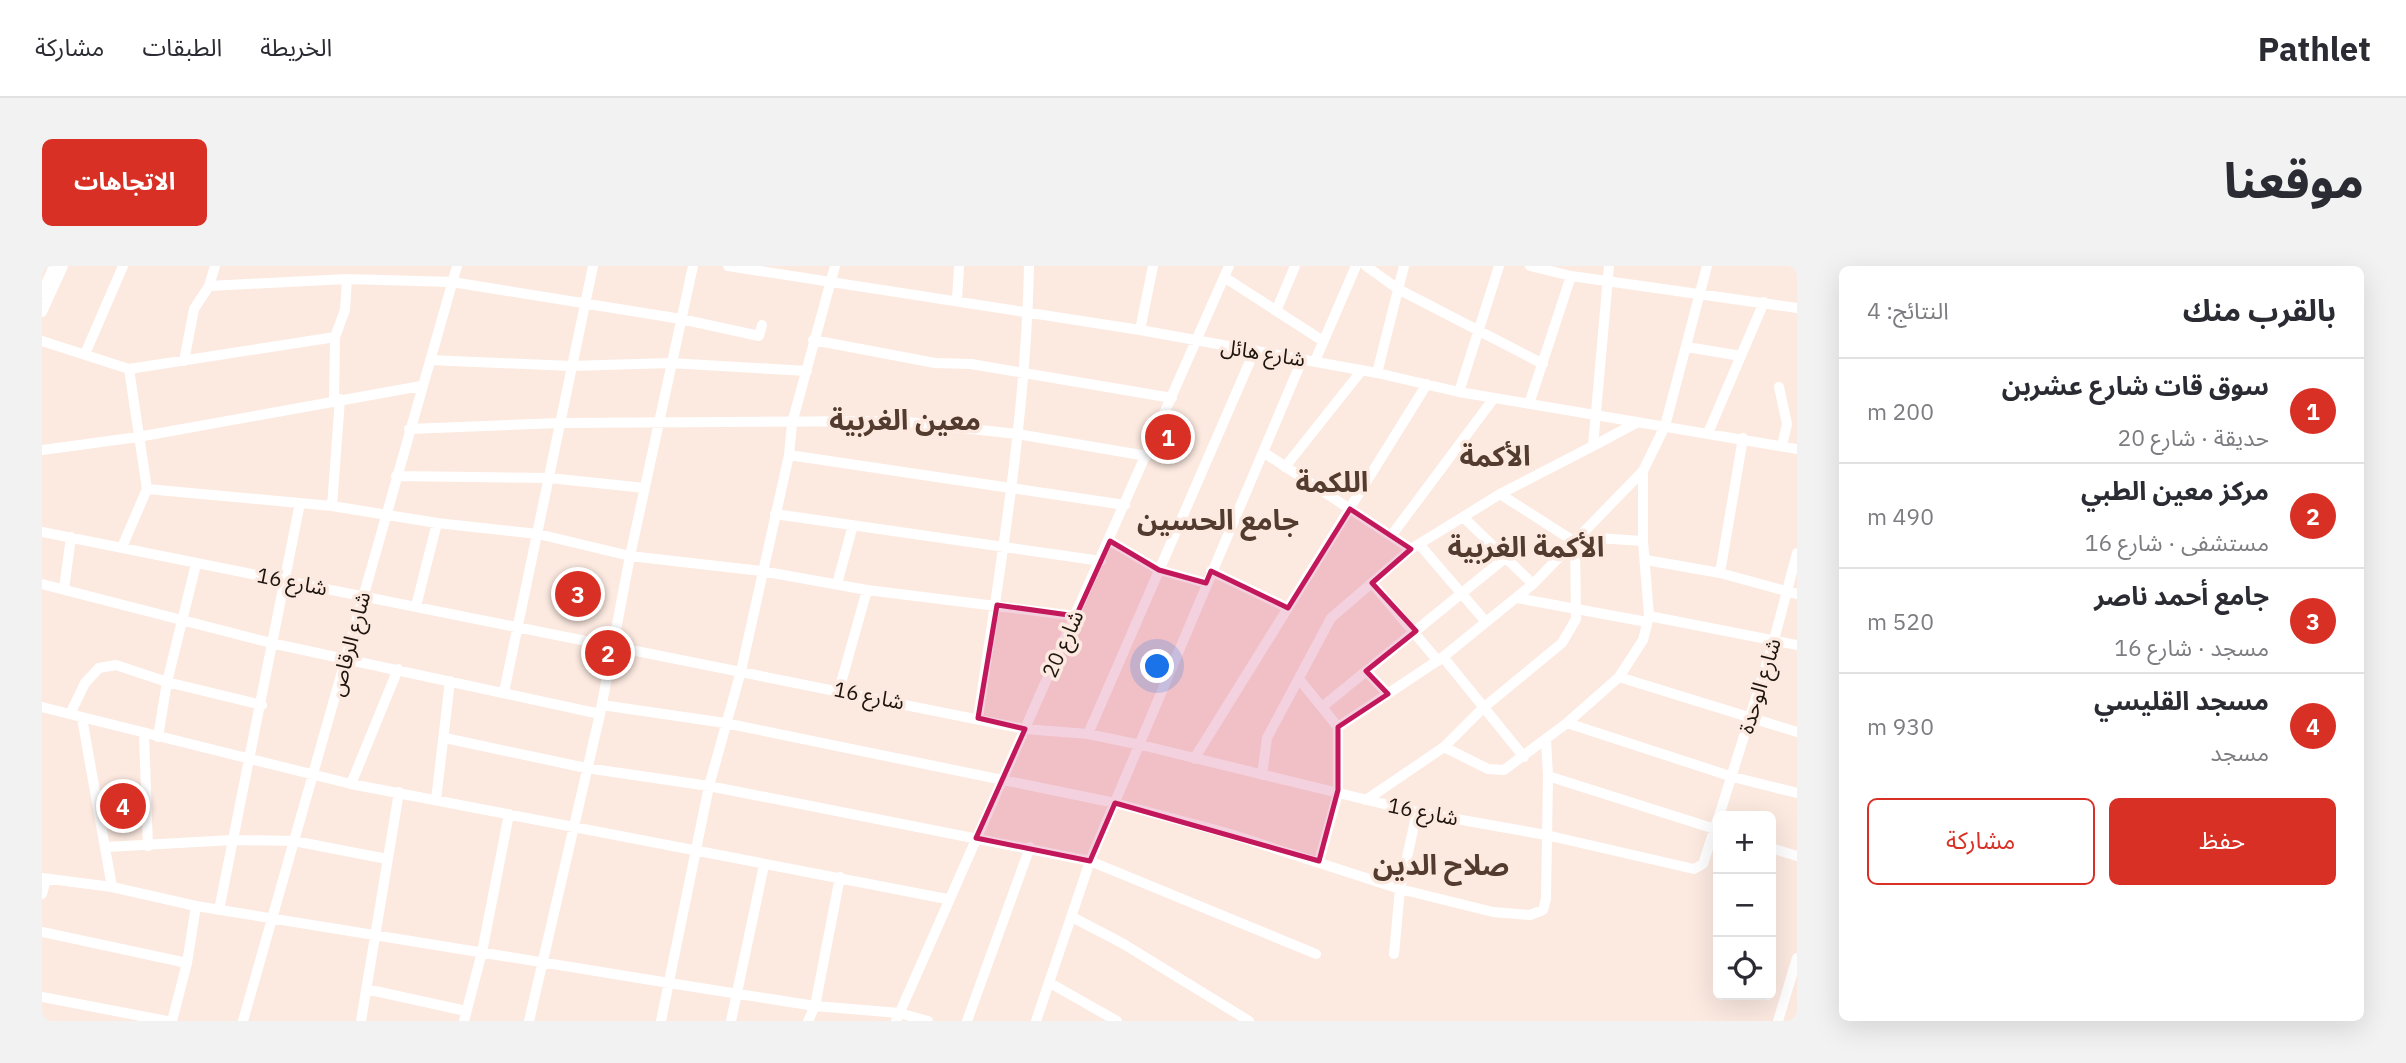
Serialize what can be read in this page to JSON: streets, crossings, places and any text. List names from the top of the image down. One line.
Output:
{"streets":{"street":["شارع هائل","شارع 16","شارع الرقاص","شارع 20","شارع الوحدة"]},"crossings":[["شارع هائل","شارع 20"],["شارع 16","شارع الرقاص"],["شارع 16","شارع 20"],["شارع 16","شارع الوحدة"]],"districts":["معين الغربية","الأكمة","اللكمة","جامع الحسين","الأكمة الغربية","صلاح الدين"],"page":{"header":"Pathlet","nav":["الخريطة","الطبقات","مشاركة"],"title":"موقعنا","buttons":["الاتجاهات",["حفظ","مشاركة"]],"heading":["بالقرب منك","النتائج: 4"],"list":[{"mark":"1","name":"سوق قات شارع عشربن","note":"حديقة · شارع 20","value":"200 m"},{"mark":"2","name":"مركز معين الطبي","note":"مستشفى · شارع 16","value":"490 m"},{"mark":"3","name":"جامع أحمد ناصر","note":"مسجد · شارع 16","value":"520 m"},{"mark":"4","name":"مسجد القليسي","note":"مسجد","value":"930 m"}],"pins":["1","3","2","4"],"map_buttons":["+","−"]}}
